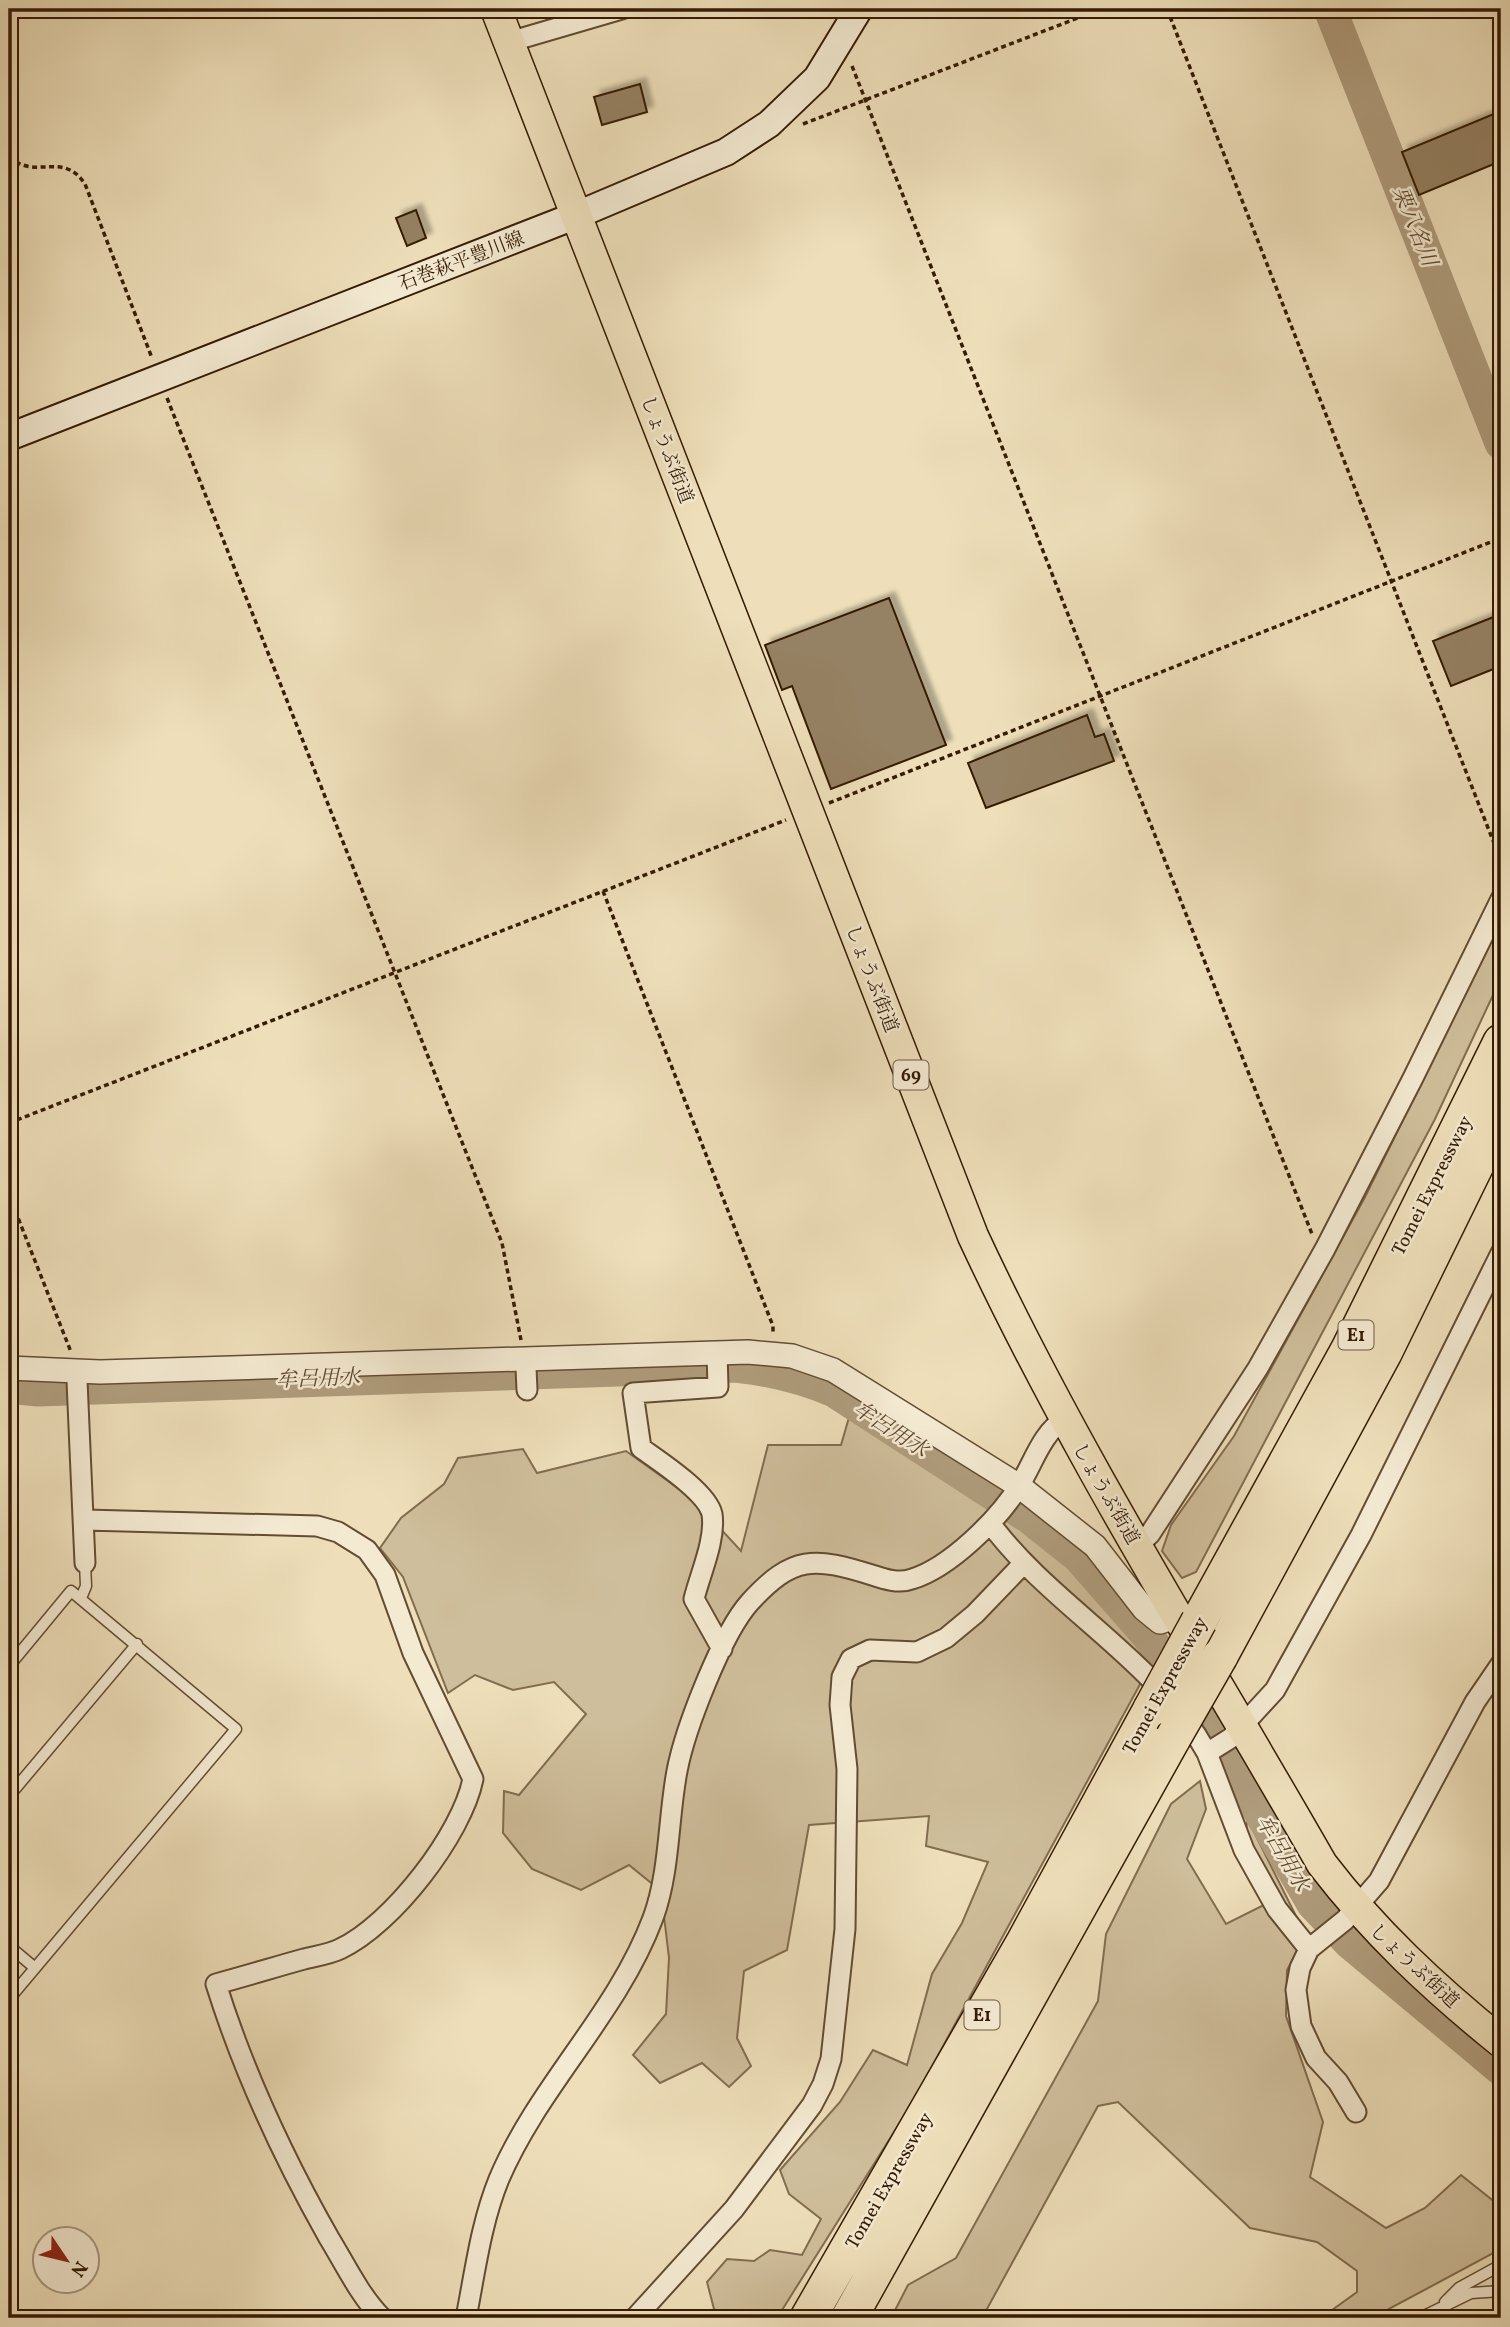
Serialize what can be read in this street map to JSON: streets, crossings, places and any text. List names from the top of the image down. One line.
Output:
{"streets":{"highway":["Tomei Expressway","E1"],"main road":["石巻萩平豊川線","しょうぶ街道","69"]},"crossings":[["石巻萩平豊川線","しょうぶ街道"],["しょうぶ街道","Tomei Expressway"]],"water":["栗八名川","牟呂用水"],"north":"bottom right"}
